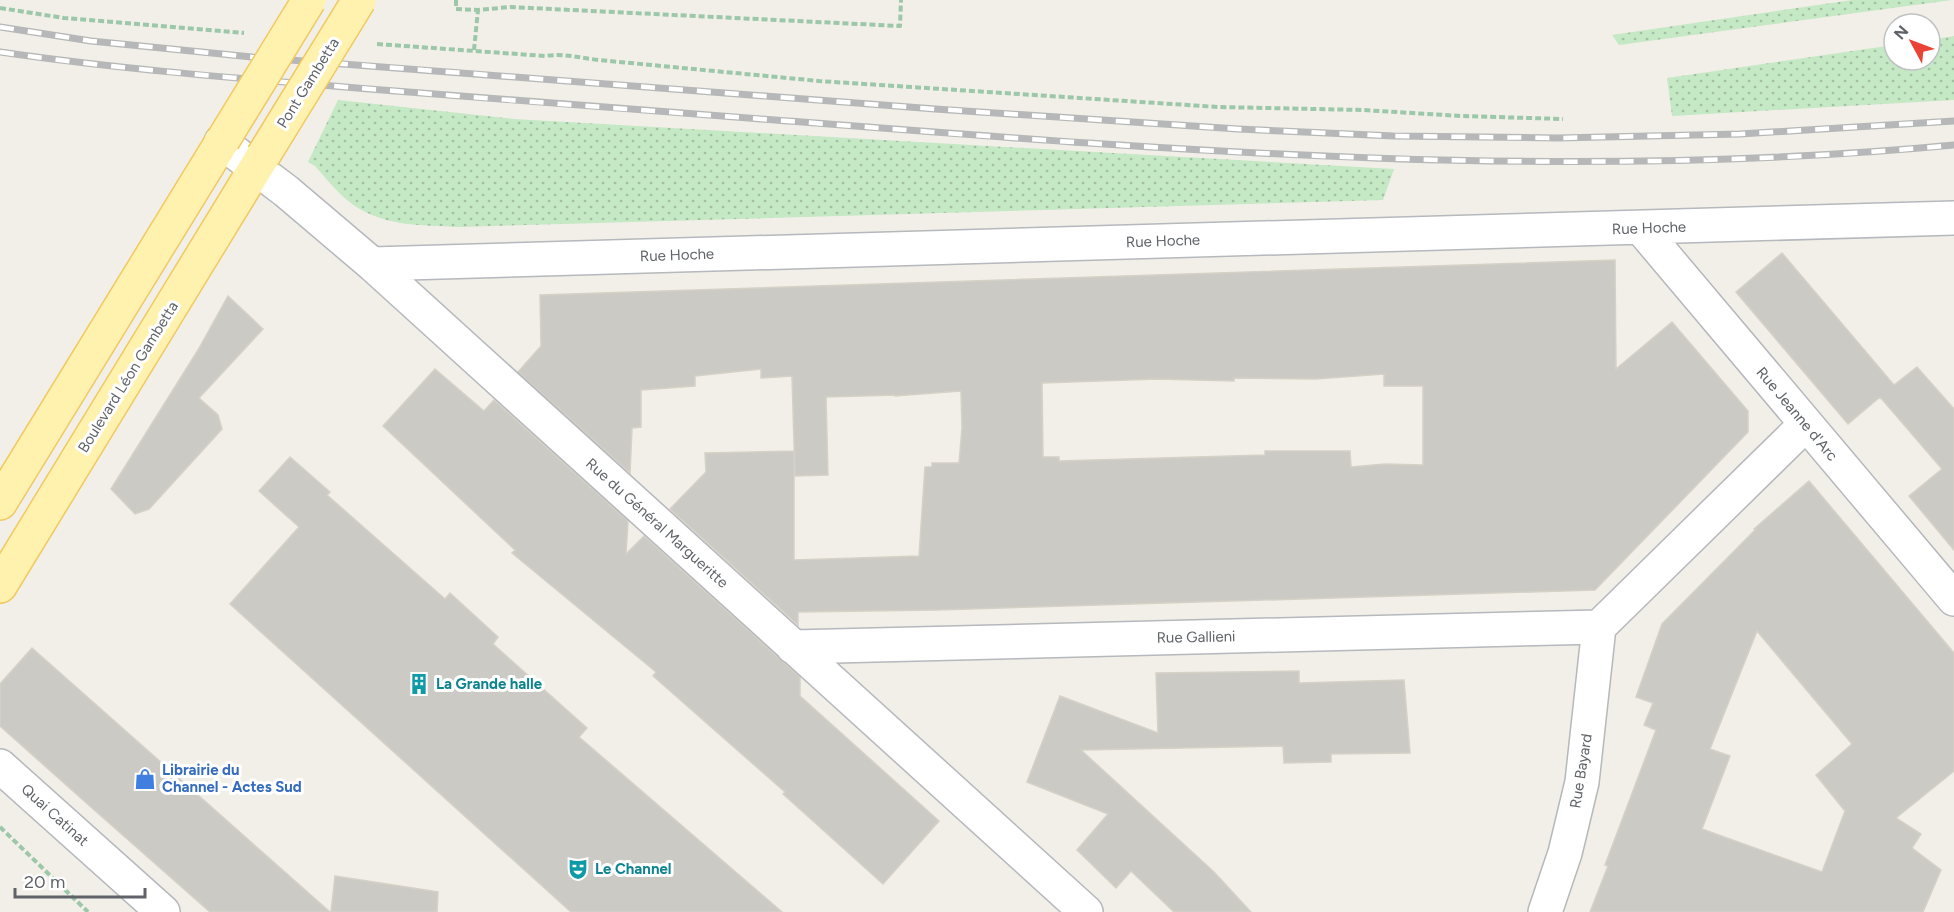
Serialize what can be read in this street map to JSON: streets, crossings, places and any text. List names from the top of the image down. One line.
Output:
{"streets":{"main road":["Pont Gambetta","Boulevard Léon Gambetta"],"street":["Rue Hoche","Rue Jeanne d'Arc","Rue du Général Margueritte","Rue Gallieni","Rue Bayard","Quai Catinat"]},"crossings":[["Pont Gambetta","Boulevard Léon Gambetta"],["Pont Gambetta","Rue du Général Margueritte"],["Rue Hoche","Rue Jeanne d'Arc"],["Rue Hoche","Rue du Général Margueritte"],["Boulevard Léon Gambetta","Rue du Général Margueritte"],["Rue du Général Margueritte","Rue Gallieni"],["Rue Gallieni","Rue Bayard"]],"places":{"building":["La Grande halle"],"shop":["Librairie du Channel - Actes Sud"],"theatre":["Le Channel"]},"scale_bar":"20 m","north":"top left"}
